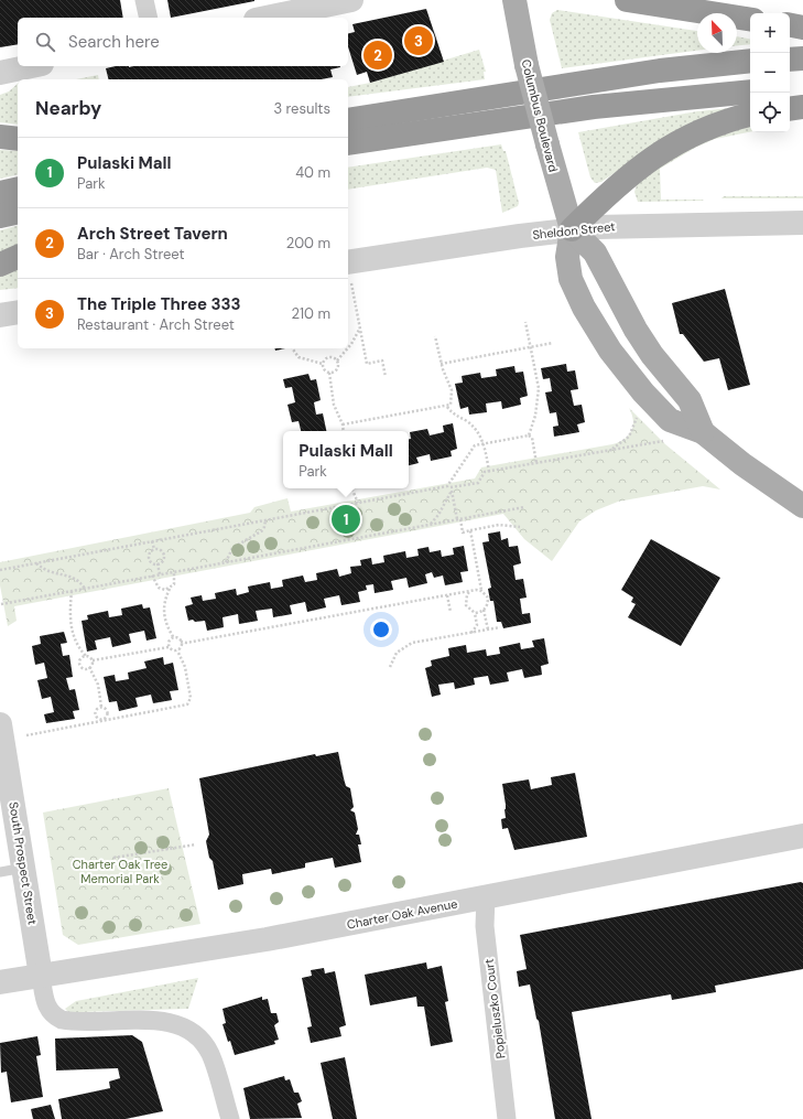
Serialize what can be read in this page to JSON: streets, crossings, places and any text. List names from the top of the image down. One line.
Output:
{"streets":{"main road":["Columbus Boulevard"],"street":["Sheldon Street","South Prospect Street","Charter Oak Avenue","Popieluszko Court"]},"crossings":[["Columbus Boulevard","Sheldon Street"],["South Prospect Street","Charter Oak Avenue"],["Charter Oak Avenue","Popieluszko Court"]],"parks":["Charter Oak Tree Memorial Park"],"north":"top left","page":{"map_buttons":["+","−"],"search":"Search here","pins":["3","2","1"],"heading":["Nearby","3 results"],"list":[{"mark":"1","name":"Pulaski Mall","note":"Park","value":"40 m"},{"mark":"2","name":"Arch Street Tavern","note":"Bar · Arch Street","value":"200 m"},{"mark":"3","name":"The Triple Three 333","note":"Restaurant · Arch Street","value":"210 m"}],"popup":["Pulaski Mall","Park"]}}
